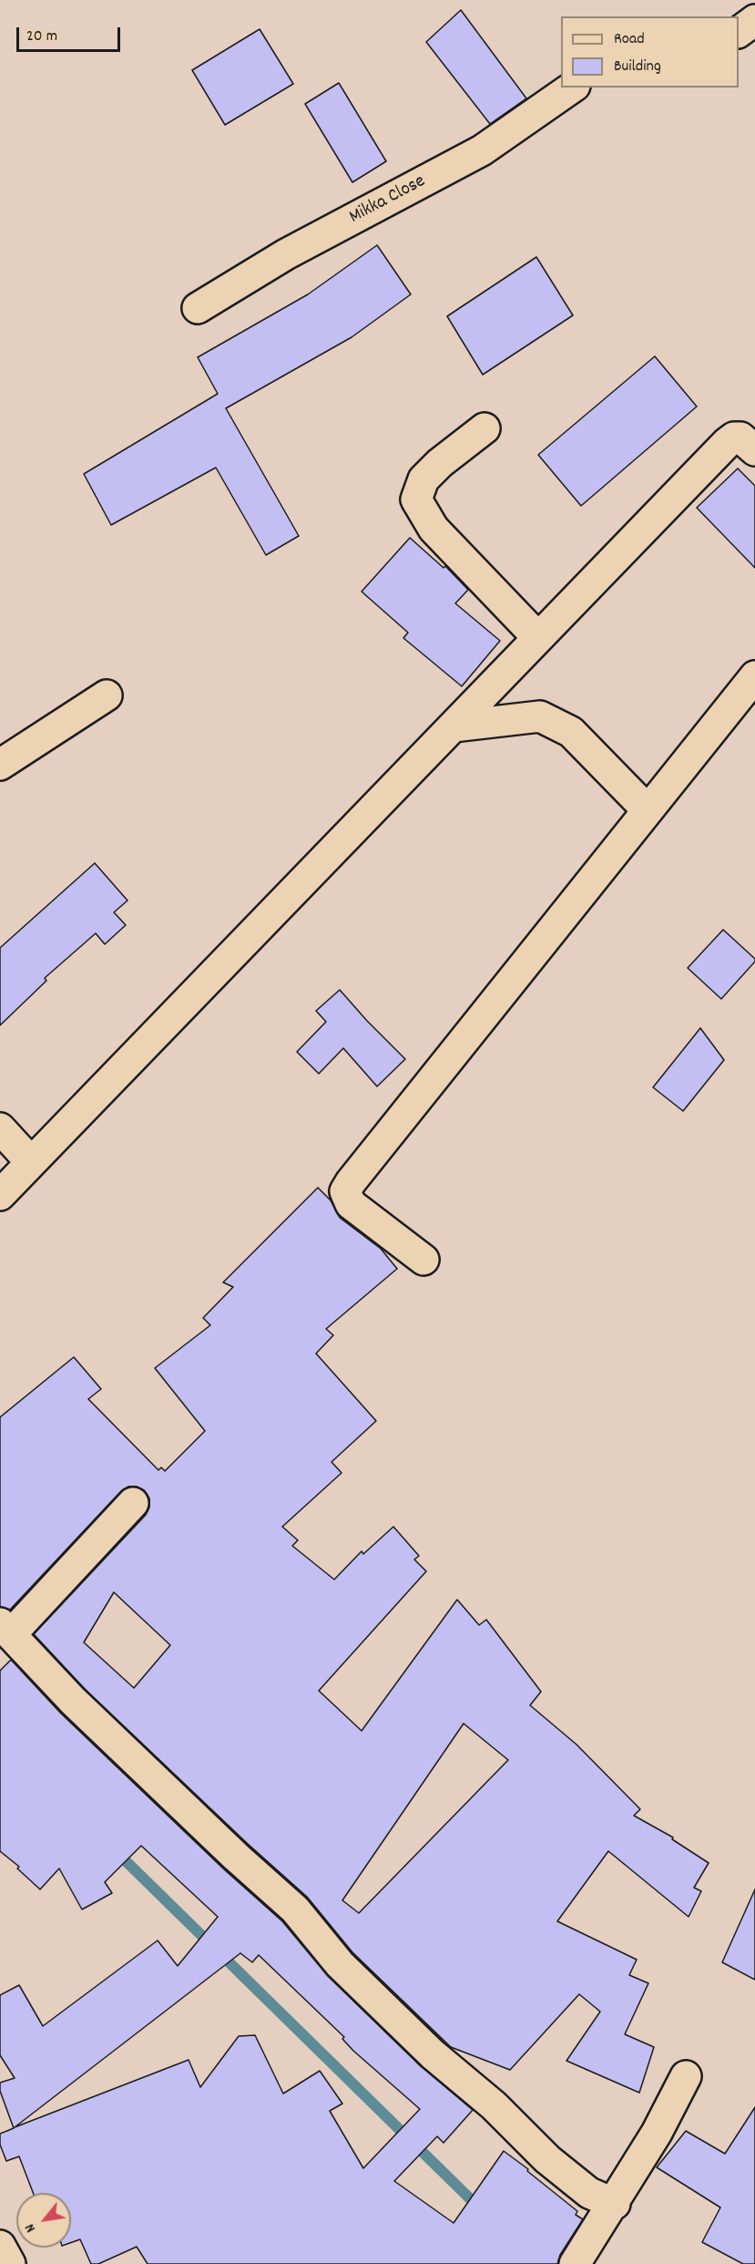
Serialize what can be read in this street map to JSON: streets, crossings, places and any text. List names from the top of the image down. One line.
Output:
{"streets":{"street":["Mikka Close"]},"legend":["Road","Building"],"scale_bar":"20 m","north":"bottom left"}
